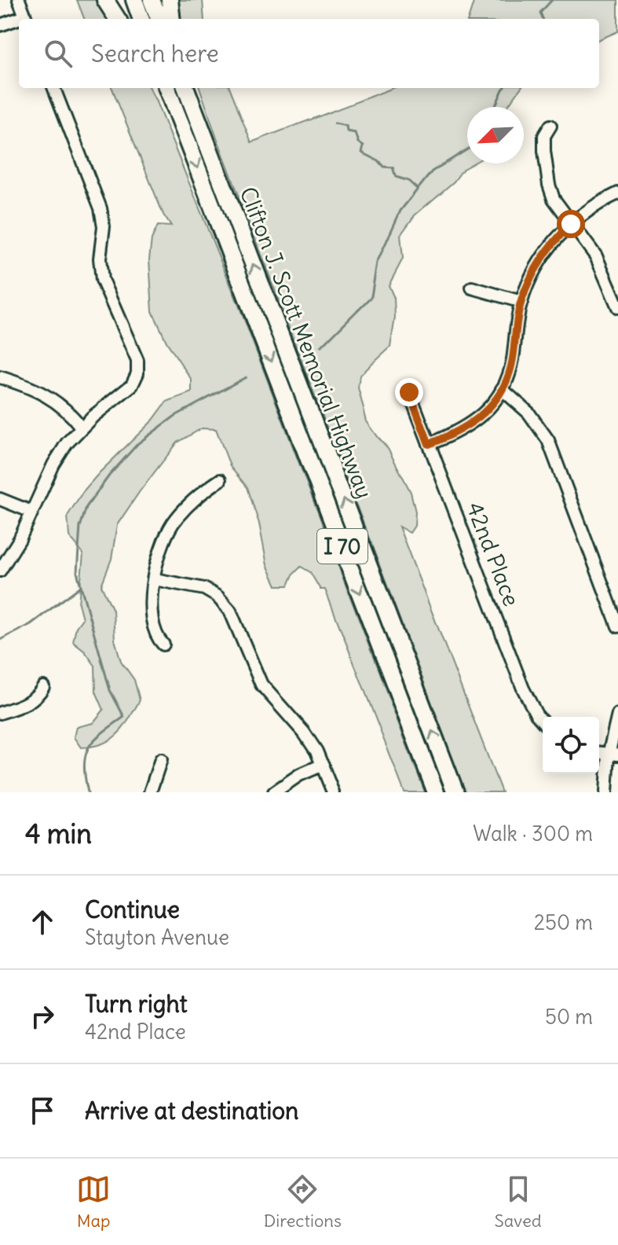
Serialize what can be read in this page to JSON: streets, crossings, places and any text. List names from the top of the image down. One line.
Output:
{"streets":{"highway":["Clifton J. Scott Memorial Highway","I 70"],"street":["42nd Place"]},"north":"bottom left","page":{"search":"Search here","heading":["4 min","Walk · 300 m"],"list":[["Continue","Stayton Avenue","250 m"],["Turn right","42nd Place","50 m"],"Arrive at destination"],"nav":["Map","Directions","Saved"]}}
